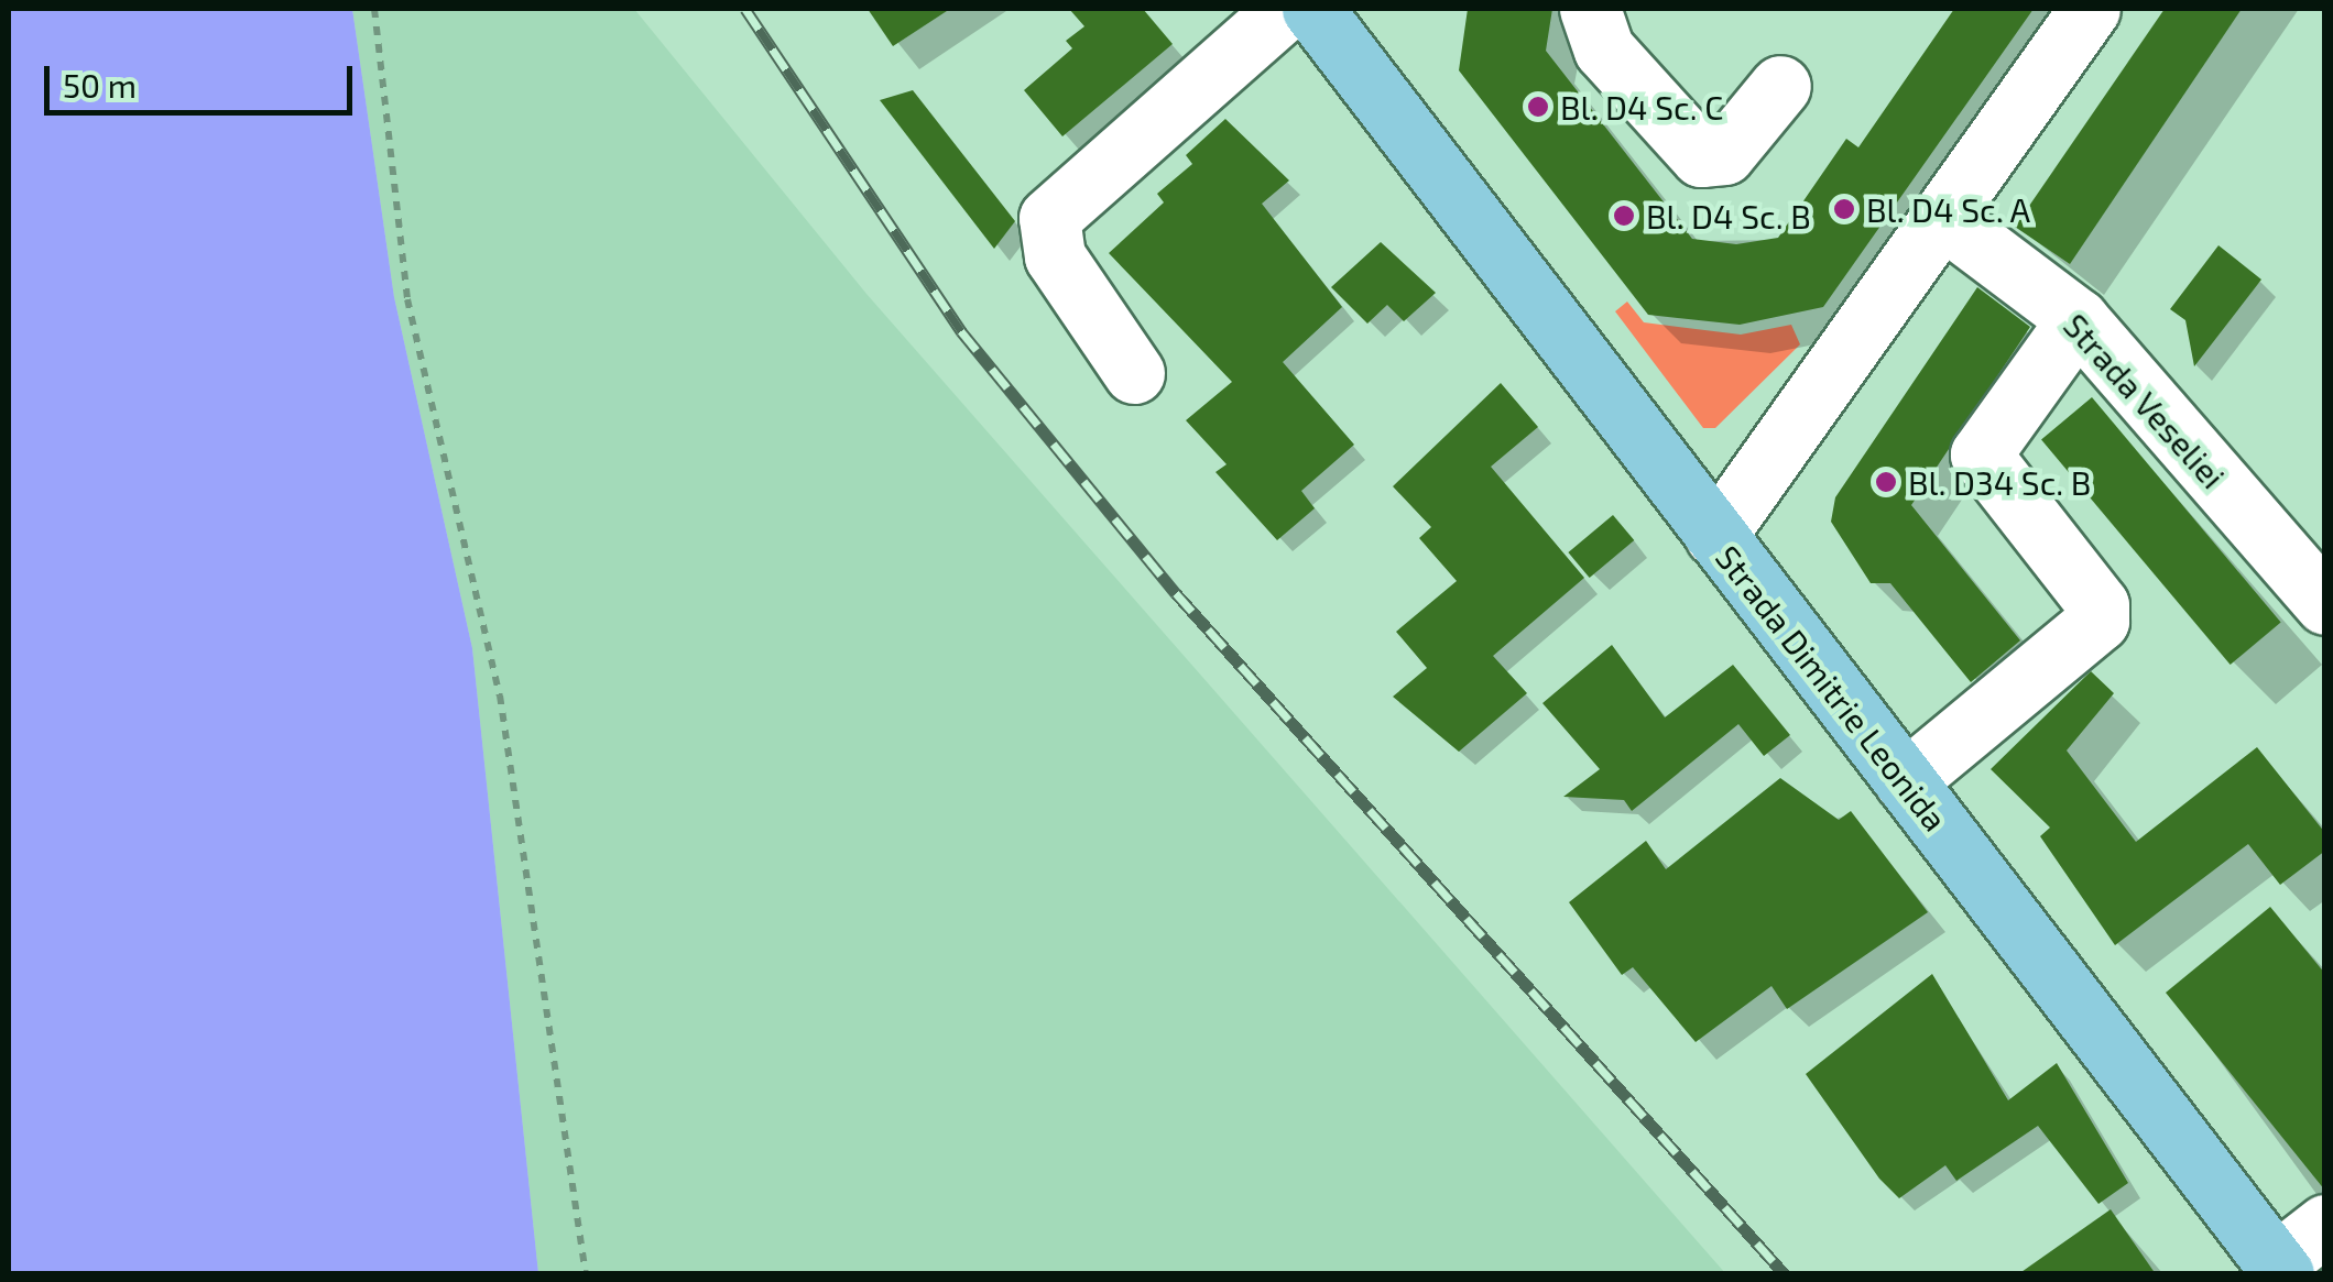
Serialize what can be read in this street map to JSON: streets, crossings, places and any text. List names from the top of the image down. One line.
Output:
{"streets":{"main road":["Strada Dimitrie Leonida"],"street":["Strada Veseliei"]},"places":["Bl. D4 Sc. C","Bl. D4 Sc. A","Bl. D4 Sc. B","Bl. D34 Sc. B"],"scale_bar":"50 m"}
